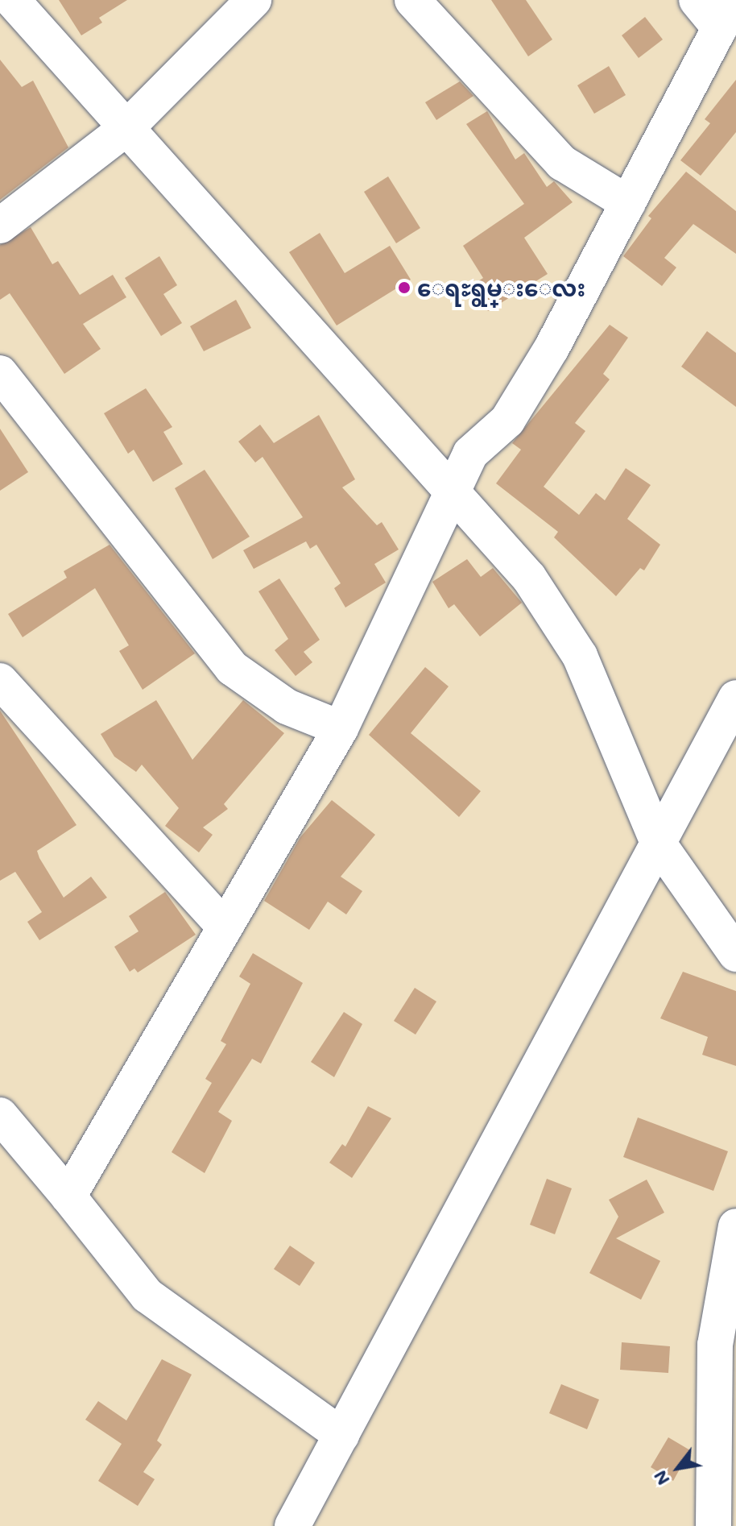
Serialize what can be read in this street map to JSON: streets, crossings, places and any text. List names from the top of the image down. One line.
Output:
{"places":["ေရႊရွမ္းေလး"],"north":"bottom left"}
